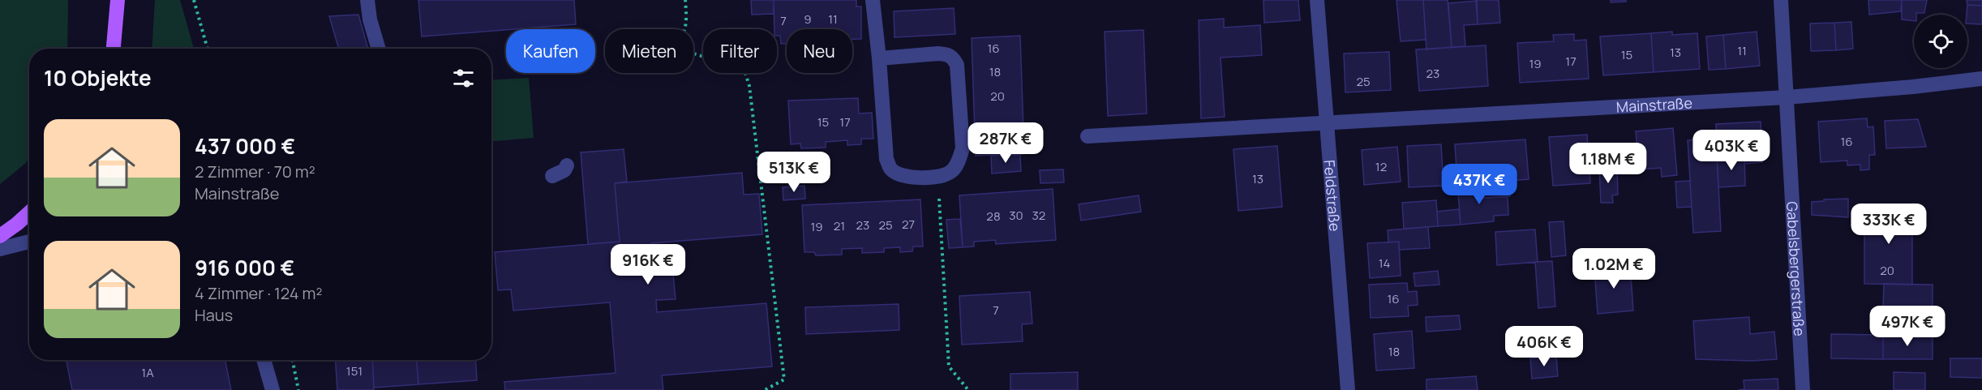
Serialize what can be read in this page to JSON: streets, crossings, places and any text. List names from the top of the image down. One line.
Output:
{"streets":{"street":["Mainstraße","Feldstraße","Gabelsbergerstraße"]},"crossings":[["Mainstraße","Feldstraße"],["Mainstraße","Gabelsbergerstraße"]],"house_numbers":["9","11","7","16","11","13","15","17","19","18","23","25","20","15","17","16","12","13","30","32","28","27","23","25","21","19","14","20","16","7","18","151","1A"],"page":{"chip":["Kaufen","Mieten","Filter","Neu"],"heading":"10 Objekte","list":[{"name":"437 000 €","note":"2 Zimmer · 70 m² · Mainstraße"},{"name":"916 000 €","note":"4 Zimmer · 124 m² · Haus"}],"price":["287K €","403K €","1.18M €","513K €","437K €","333K €","916K €","1.02M €","497K €","406K €"]}}
